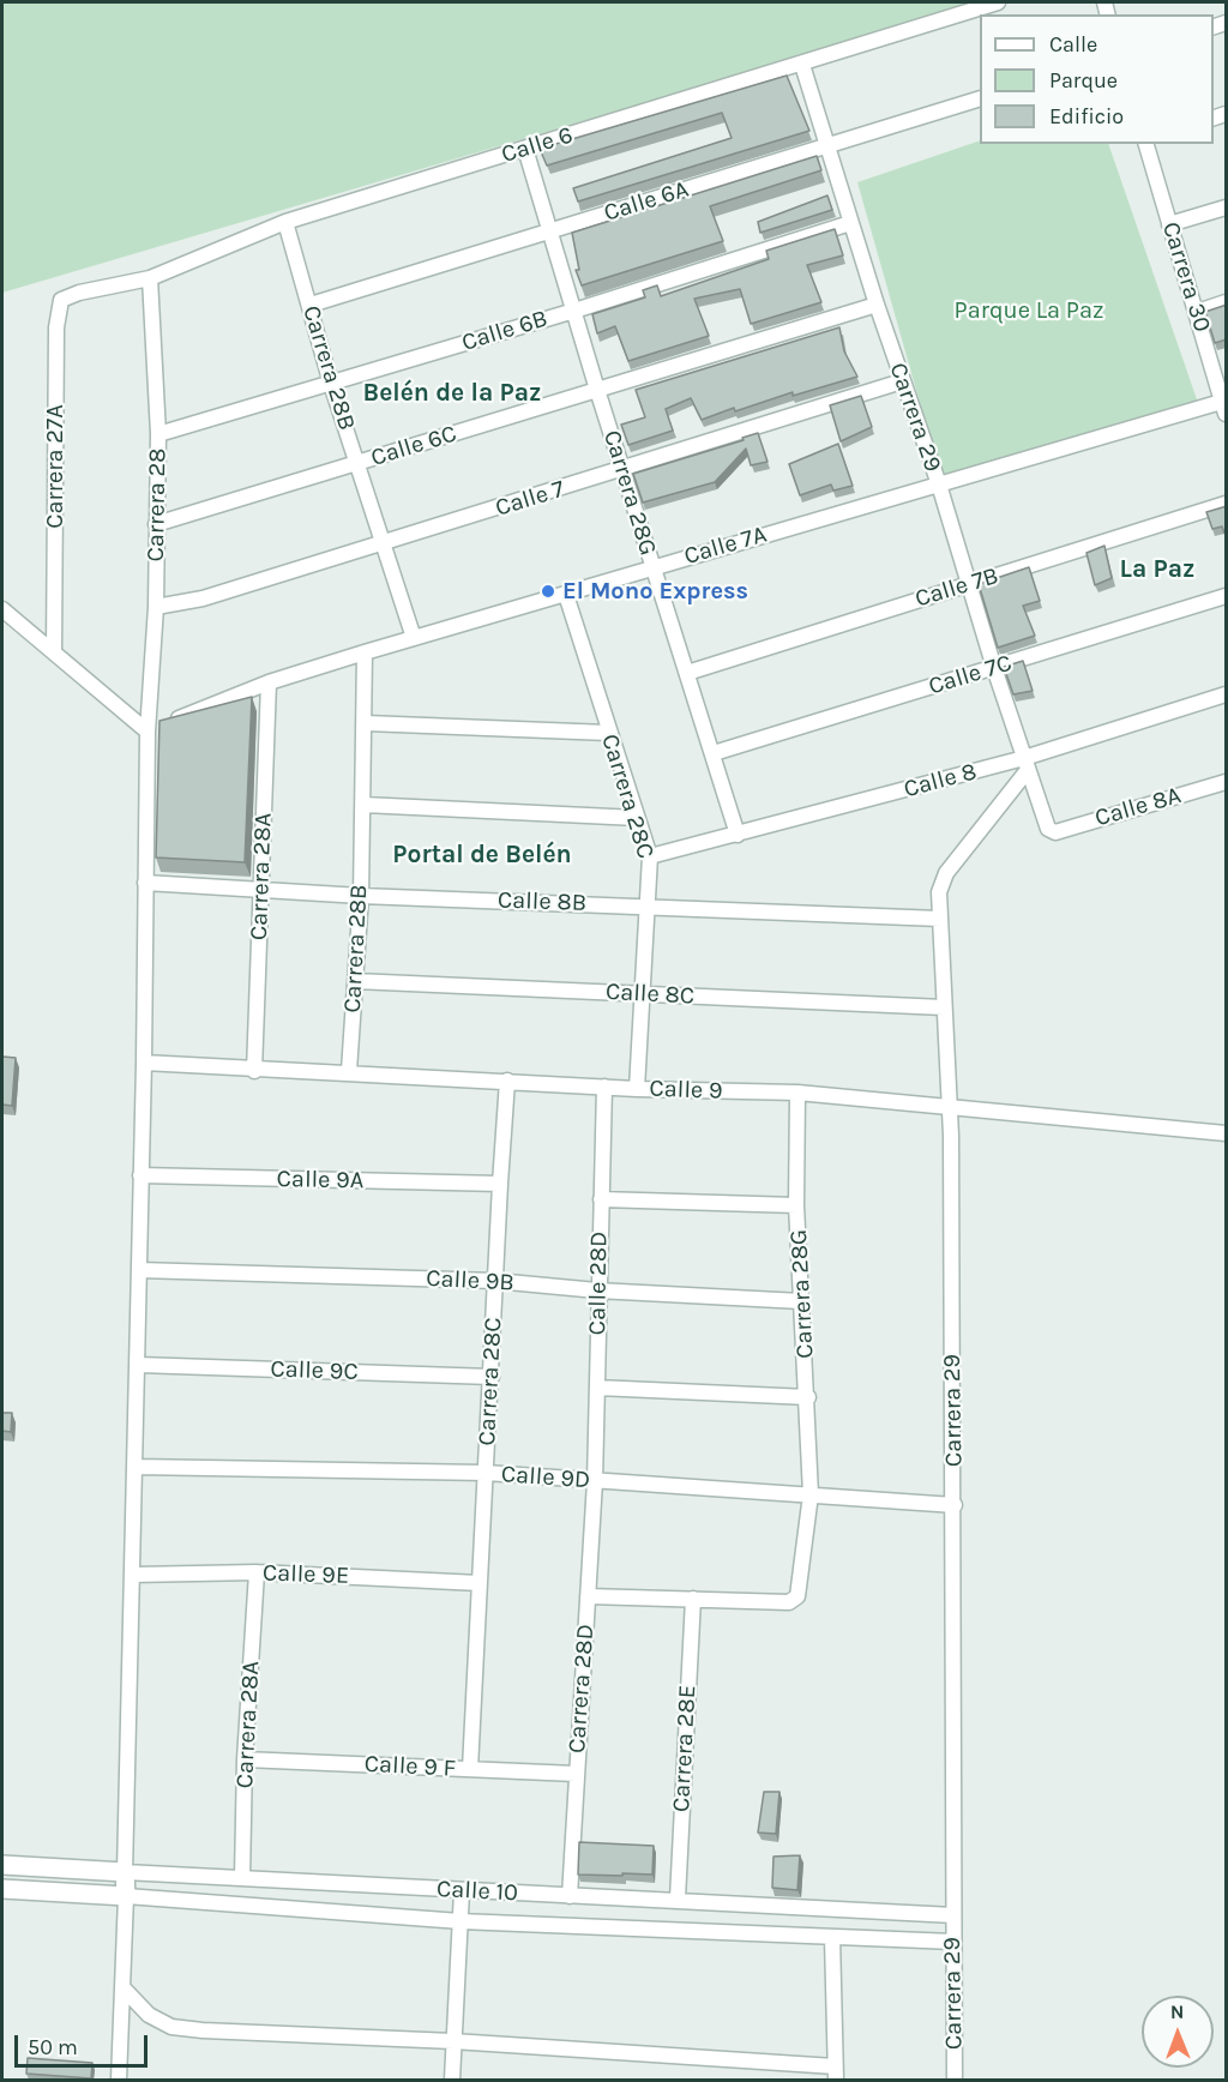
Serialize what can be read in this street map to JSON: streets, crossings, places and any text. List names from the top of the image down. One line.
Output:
{"streets":{"street":["Calle 6","Calle 6A","Carrera 30","Calle 6B","Carrera 28B","Carrera 29","Calle 6C","Carrera 27A","Carrera 28G","Calle 7","Carrera 28","Calle 7A","Calle 7B","Calle 7C","Calle 8","Carrera 28C","Calle 8A","Carrera 28A","Calle 8B","Calle 8C","Calle 9","Calle 9A","Calle 9B","Calle 28D","Calle 9C","Calle 9D","Calle 9E","Carrera 28D","Carrera 28E","Calle 9 F","Calle 10"]},"crossings":[["Calle 6","Carrera 28B"],["Calle 6","Carrera 29"],["Calle 6","Carrera 27A"],["Calle 6","Carrera 28G"],["Calle 6","Carrera 28"],["Calle 6A","Carrera 28B"],["Calle 6A","Carrera 29"],["Calle 6A","Carrera 28G"],["Carrera 30","Calle 7A"],["Calle 6B","Carrera 28B"],["Calle 6B","Carrera 29"],["Calle 6B","Carrera 28G"],["Calle 6B","Carrera 28"],["Carrera 28B","Calle 6C"],["Carrera 28B","Calle 7"],["Carrera 28B","Calle 7A"],["Carrera 28B","Calle 8B"],["Carrera 28B","Calle 8C"],["Carrera 28B","Calle 9"],["Carrera 29","Calle 6C"],["Carrera 29","Calle 7"],["Carrera 29","Calle 7A"],["Carrera 29","Calle 7B"],["Carrera 29","Calle 7C"],["Carrera 29","Calle 8"],["Carrera 29","Calle 8A"],["Carrera 29","Calle 8B"],["Carrera 29","Calle 8C"],["Carrera 29","Calle 9"],["Carrera 29","Calle 9D"],["Carrera 29","Calle 10"],["Calle 6C","Carrera 28G"],["Calle 6C","Carrera 28"],["Carrera 28G","Calle 7"],["Carrera 28G","Calle 7A"],["Carrera 28G","Calle 7B"],["Carrera 28G","Calle 7C"],["Carrera 28G","Calle 8"],["Carrera 28G","Calle 9"],["Carrera 28G","Calle 9B"],["Carrera 28G","Calle 9D"],["Carrera 28G","Carrera 28E"],["Calle 7","Carrera 28"],["Carrera 28","Calle 7A"],["Carrera 28","Calle 8B"],["Carrera 28","Calle 9"],["Carrera 28","Calle 9A"],["Carrera 28","Calle 9B"],["Carrera 28","Calle 9C"],["Carrera 28","Calle 9D"],["Carrera 28","Calle 9E"],["Carrera 28","Calle 10"],["Calle 7A","Carrera 28C"],["Calle 7A","Carrera 28A"],["Calle 8","Carrera 28C"],["Carrera 28C","Calle 8B"],["Carrera 28C","Calle 8C"],["Carrera 28C","Calle 9"],["Carrera 28C","Calle 9A"],["Carrera 28C","Calle 9B"],["Carrera 28C","Calle 9C"],["Carrera 28C","Calle 9D"],["Carrera 28C","Calle 9E"],["Carrera 28C","Calle 9 F"],["Carrera 28A","Calle 8B"],["Carrera 28A","Calle 9"],["Carrera 28A","Calle 9E"],["Carrera 28A","Calle 9 F"],["Carrera 28A","Calle 10"],["Calle 9","Calle 28D"],["Calle 9B","Calle 28D"],["Calle 28D","Calle 9D"],["Calle 28D","Carrera 28D"],["Calle 9D","Carrera 28D"],["Carrera 28D","Calle 9 F"],["Carrera 28D","Calle 10"],["Carrera 28E","Calle 10"]],"districts":["Belén de la Paz","La Paz","Portal de Belén"],"parks":["Parque La Paz"],"places":["El Mono Express"],"legend":["Calle","Parque","Edificio"],"scale_bar":"50 m","north":"top"}
